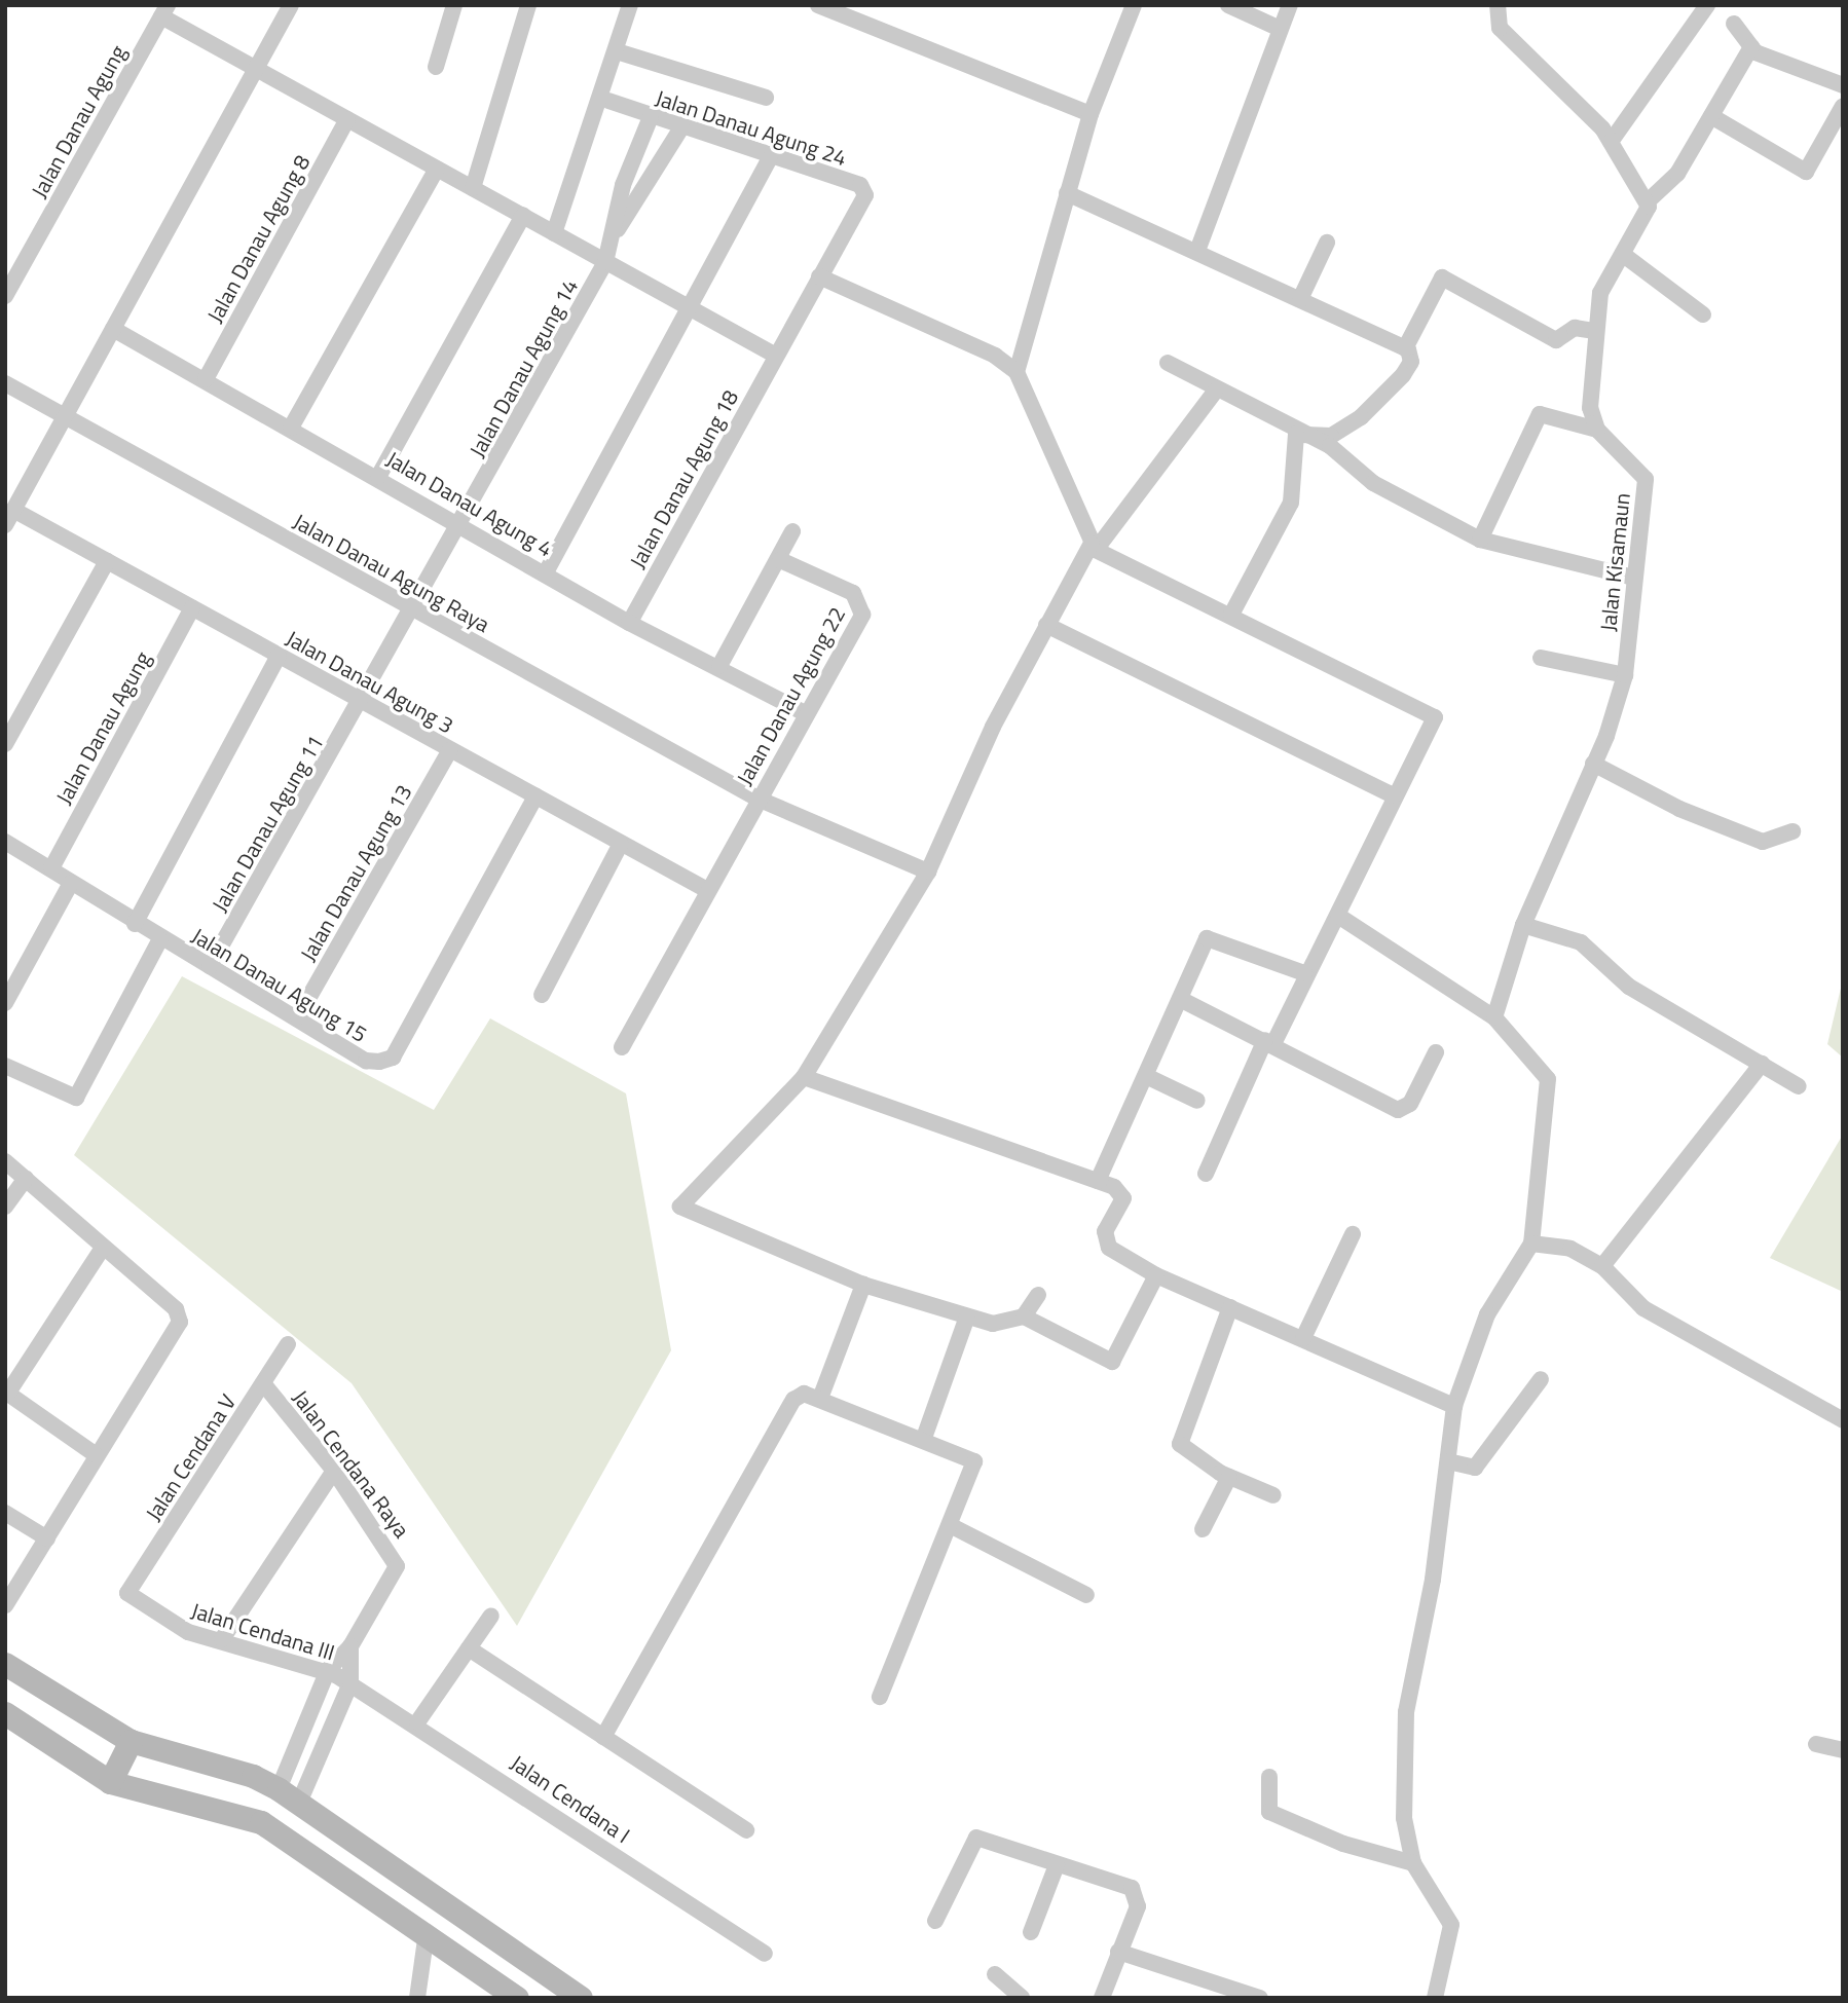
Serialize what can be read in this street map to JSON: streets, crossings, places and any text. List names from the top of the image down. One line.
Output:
{"streets":{"street":["Jalan Danau Agung","Jalan Danau Agung 24","Jalan Danau Agung 8","Jalan Danau Agung 14","Jalan Danau Agung 18","Jalan Danau Agung 4","Jalan Kisamaun","Jalan Danau Agung Raya","Jalan Danau Agung 3","Jalan Danau Agung 22","Jalan Danau Agung 11","Jalan Danau Agung 13","Jalan Danau Agung 15","Jalan Cendana V","Jalan Cendana Raya","Jalan Cendana III","Jalan Cendana I"]},"crossings":[["Jalan Danau Agung","Jalan Danau Agung 3"],["Jalan Danau Agung","Jalan Danau Agung 15"],["Jalan Danau Agung 24","Jalan Danau Agung 14"],["Jalan Danau Agung 24","Jalan Danau Agung 18"],["Jalan Danau Agung 8","Jalan Danau Agung 4"],["Jalan Danau Agung 14","Jalan Danau Agung 4"],["Jalan Danau Agung 14","Jalan Danau Agung Raya"],["Jalan Danau Agung 14","Jalan Danau Agung 11"],["Jalan Danau Agung 18","Jalan Danau Agung 4"],["Jalan Danau Agung 4","Jalan Danau Agung 22"],["Jalan Danau Agung Raya","Jalan Danau Agung 22"],["Jalan Danau Agung Raya","Jalan Danau Agung 11"],["Jalan Danau Agung 3","Jalan Danau Agung 22"],["Jalan Danau Agung 3","Jalan Danau Agung 11"],["Jalan Danau Agung 3","Jalan Danau Agung 13"],["Jalan Danau Agung 3","Jalan Danau Agung 15"],["Jalan Danau Agung 11","Jalan Danau Agung 15"],["Jalan Danau Agung 13","Jalan Danau Agung 15"],["Jalan Cendana V","Jalan Cendana Raya"],["Jalan Cendana V","Jalan Cendana III"],["Jalan Cendana Raya","Jalan Cendana III"],["Jalan Cendana Raya","Jalan Cendana I"],["Jalan Cendana III","Jalan Cendana I"]]}
